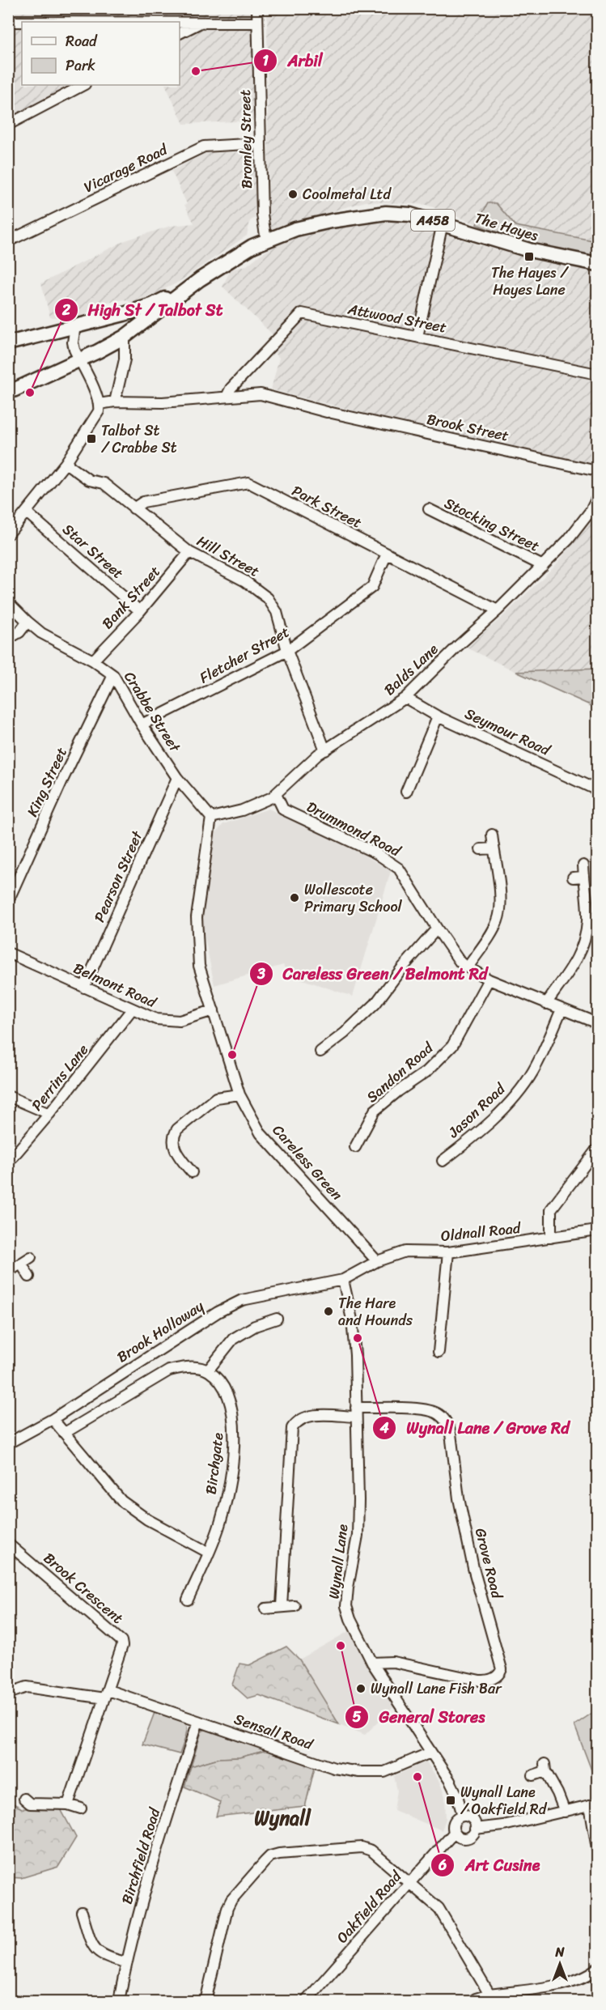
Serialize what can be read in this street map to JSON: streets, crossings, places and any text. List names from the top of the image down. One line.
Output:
{"streets":{"highway":["A458","The Hayes"],"street":["Bromley Street","Vicarage Road","Attwood Street","Brook Street","Park Street","Stocking Street","Star Street","Hill Street","Bank Street","Fletcher Street","Balds Lane","Crabbe Street","Seymour Road","King Street","Drummond Road","Pearson Street","Belmont Road","Sandon Road","Perrins Lane","Jason Road","Careless Green","Oldnall Road","Brook Holloway","Birchgate","Wynall Lane","Grove Road","Brook Crescent","Sensall Road","Birchfield Road","Oakfield Road"]},"crossings":[["Bromley Street","Vicarage Road"],["Bromley Street","A458"],["Bromley Street","The Hayes"],["A458","The Hayes"],["Attwood Street","Brook Street"],["Park Street","Hill Street"],["Park Street","Fletcher Street"],["Park Street","Balds Lane"],["Stocking Street","Balds Lane"],["Star Street","Bank Street"],["Hill Street","Bank Street"],["Hill Street","Fletcher Street"],["Hill Street","Balds Lane"],["Bank Street","Crabbe Street"],["Fletcher Street","Crabbe Street"],["Balds Lane","Crabbe Street"],["Balds Lane","Seymour Road"],["Balds Lane","Drummond Road"],["Balds Lane","Careless Green"],["Crabbe Street","King Street"],["Crabbe Street","Pearson Street"],["Crabbe Street","Careless Green"],["Drummond Road","Sandon Road"],["Drummond Road","Jason Road"],["Pearson Street","Belmont Road"],["Belmont Road","Perrins Lane"],["Belmont Road","Careless Green"],["Careless Green","Oldnall Road"],["Oldnall Road","Brook Holloway"],["Oldnall Road","Wynall Lane"],["Brook Holloway","Wynall Lane"],["Wynall Lane","Grove Road"],["Wynall Lane","Sensall Road"],["Wynall Lane","Oakfield Road"],["Brook Crescent","Sensall Road"],["Sensall Road","Birchfield Road"]],"districts":["Wynall"],"places":{"other":["Arbil","Coolmetal Ltd","High St / Talbot St","Wollescote Primary School","Careless Green / Belmont Rd","The Hare and Hounds","Wynall Lane / Grove Rd","General Stores","Wynall Lane Fish Bar","Art Cusine"],"transit":["The Hayes / Hayes Lane","Talbot St / Crabbe St","Wynall Lane / Oakfield Rd"]},"legend":["Road","Park"],"north":"top"}
